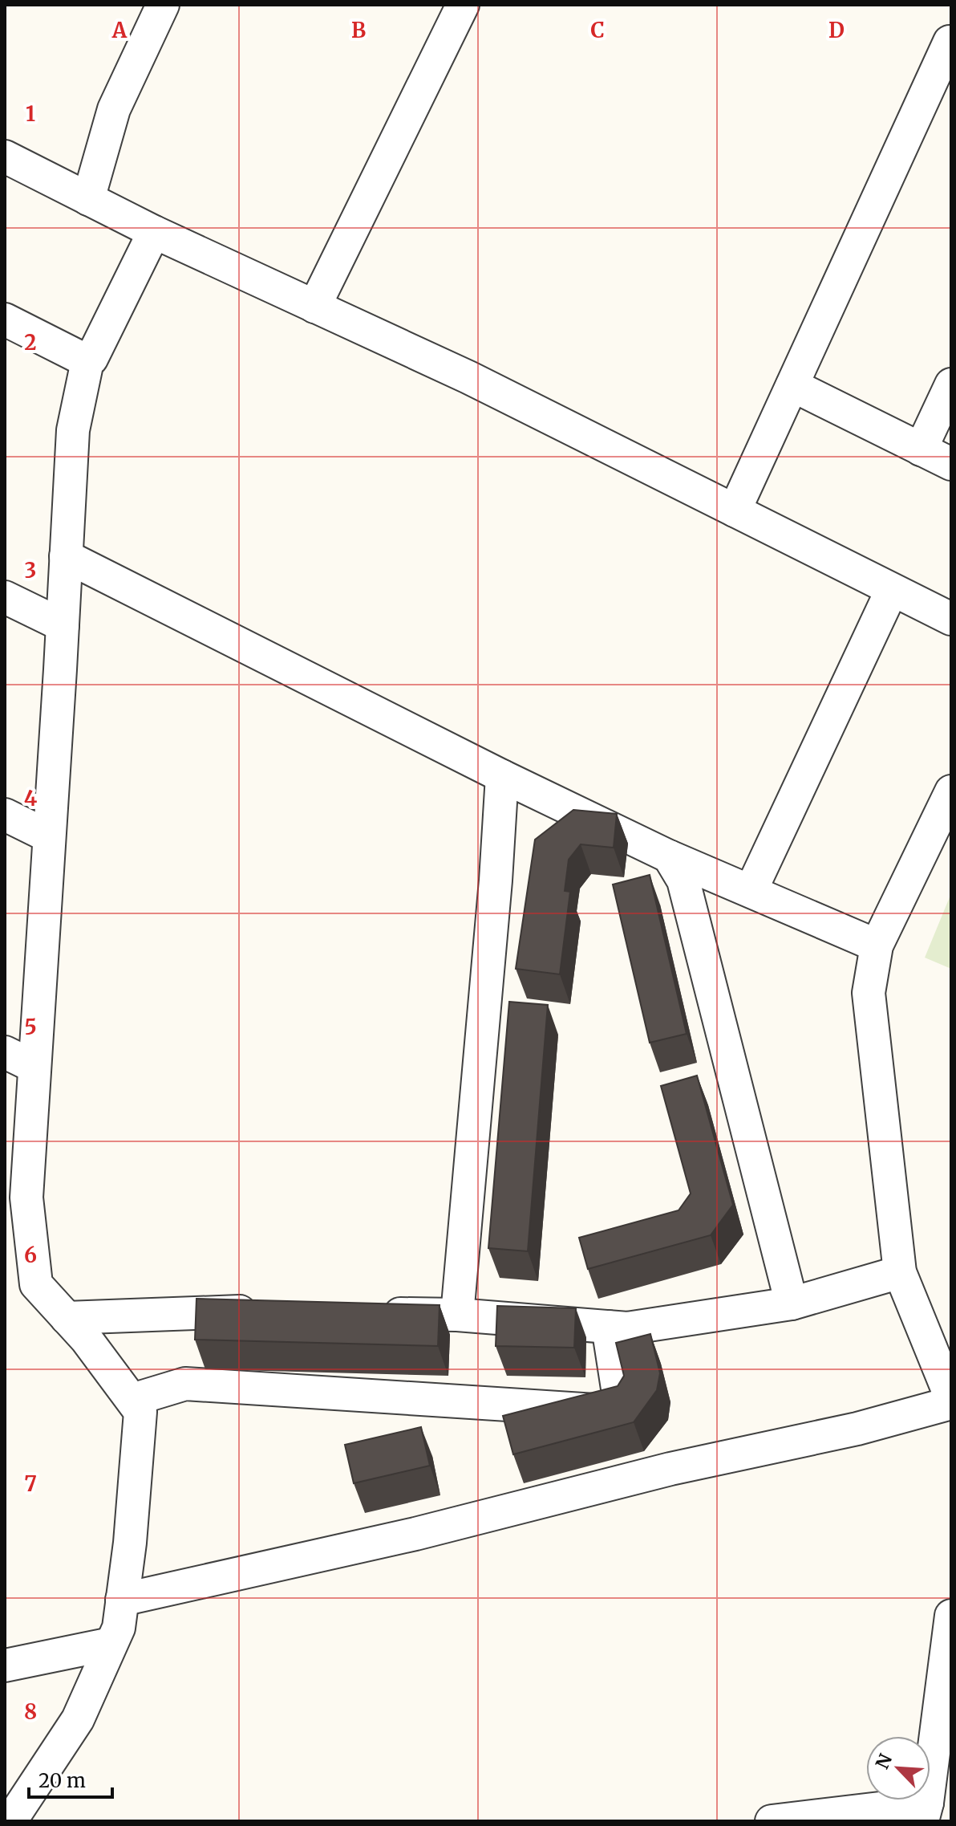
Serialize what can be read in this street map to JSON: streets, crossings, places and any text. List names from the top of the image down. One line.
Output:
{"scale_bar":"20 m","north":"top left","grid":{"columns":["A","B","C","D"],"rows":["1","2","3","4","5","6","7","8"]}}
